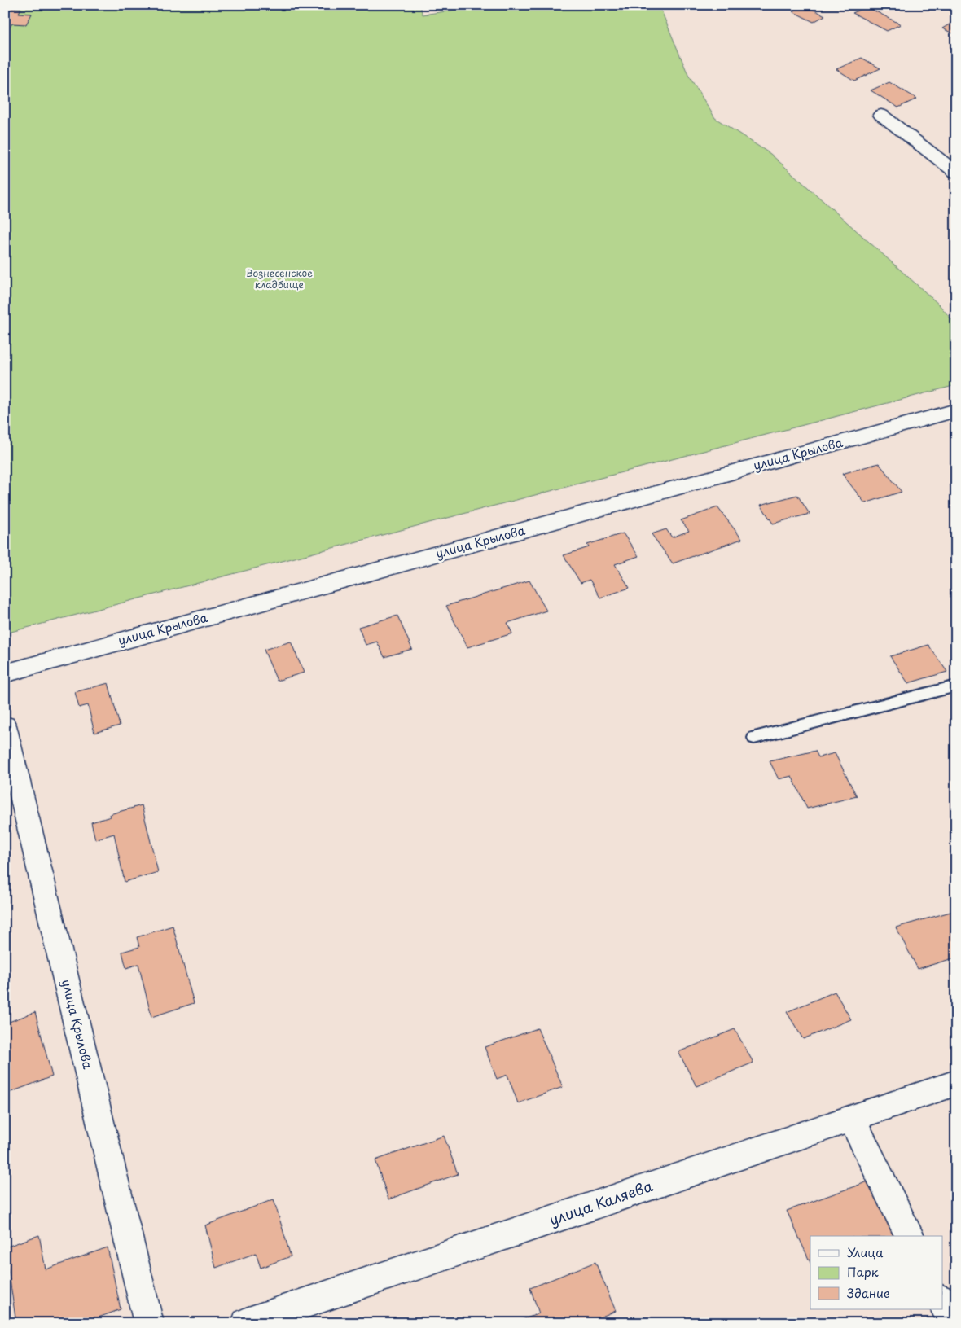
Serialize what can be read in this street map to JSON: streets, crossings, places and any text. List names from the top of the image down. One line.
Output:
{"streets":{"street":["улица Крылова","улица Каляева"]},"parks":["Вознесенское кладбище"],"legend":["Улица","Парк","Здание"]}
